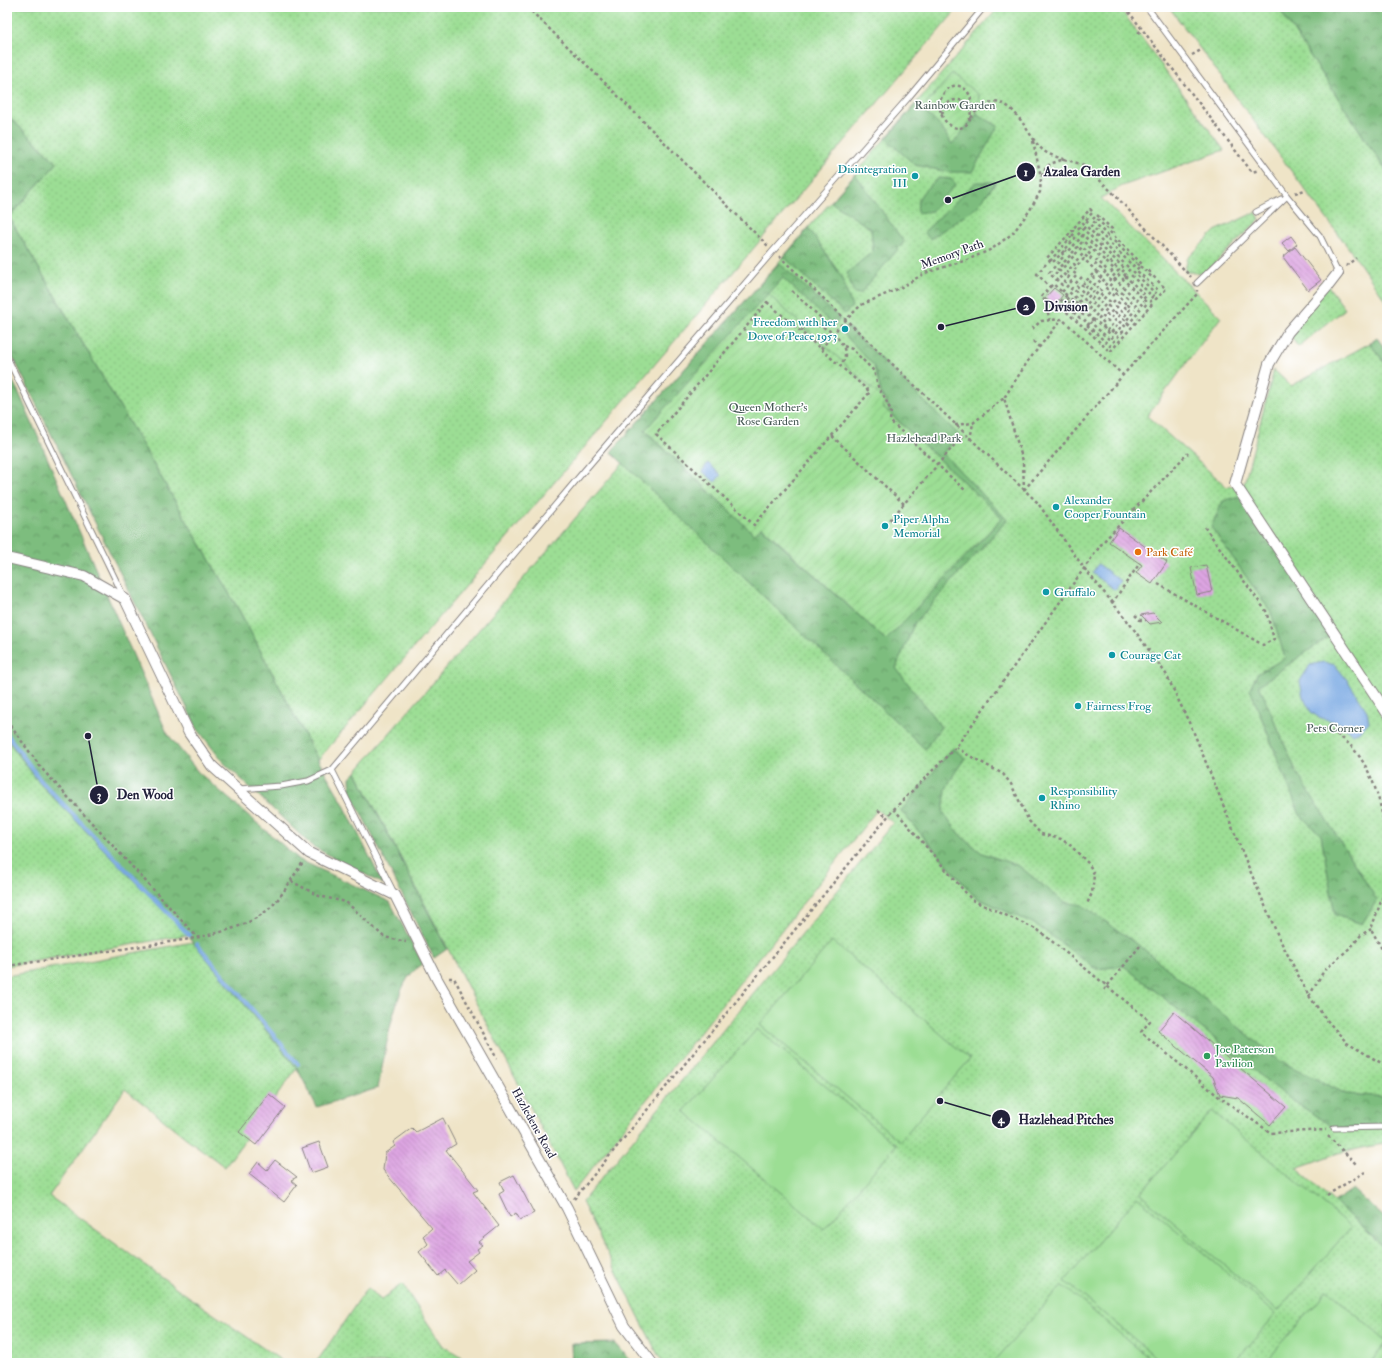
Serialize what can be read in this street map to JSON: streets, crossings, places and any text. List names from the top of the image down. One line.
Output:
{"streets":{"street":["Hazledene Road"],"path":["Memory Path"]},"parks":["Rainbow Garden","Queen Mother's Rose Garden","Hazlehead Park","Pets Corner"],"places":["Disintegration III","Azalea Garden","Division","Freedom with her Dove of Peace 1953","Alexander Cooper Fountain","Piper Alpha Memorial","Park Café","Gruffalo","Courage Cat","Fairness Frog","Den Wood","Responsibility Rhino","Joe Paterson Pavilion","Hazlehead Pitches"]}
